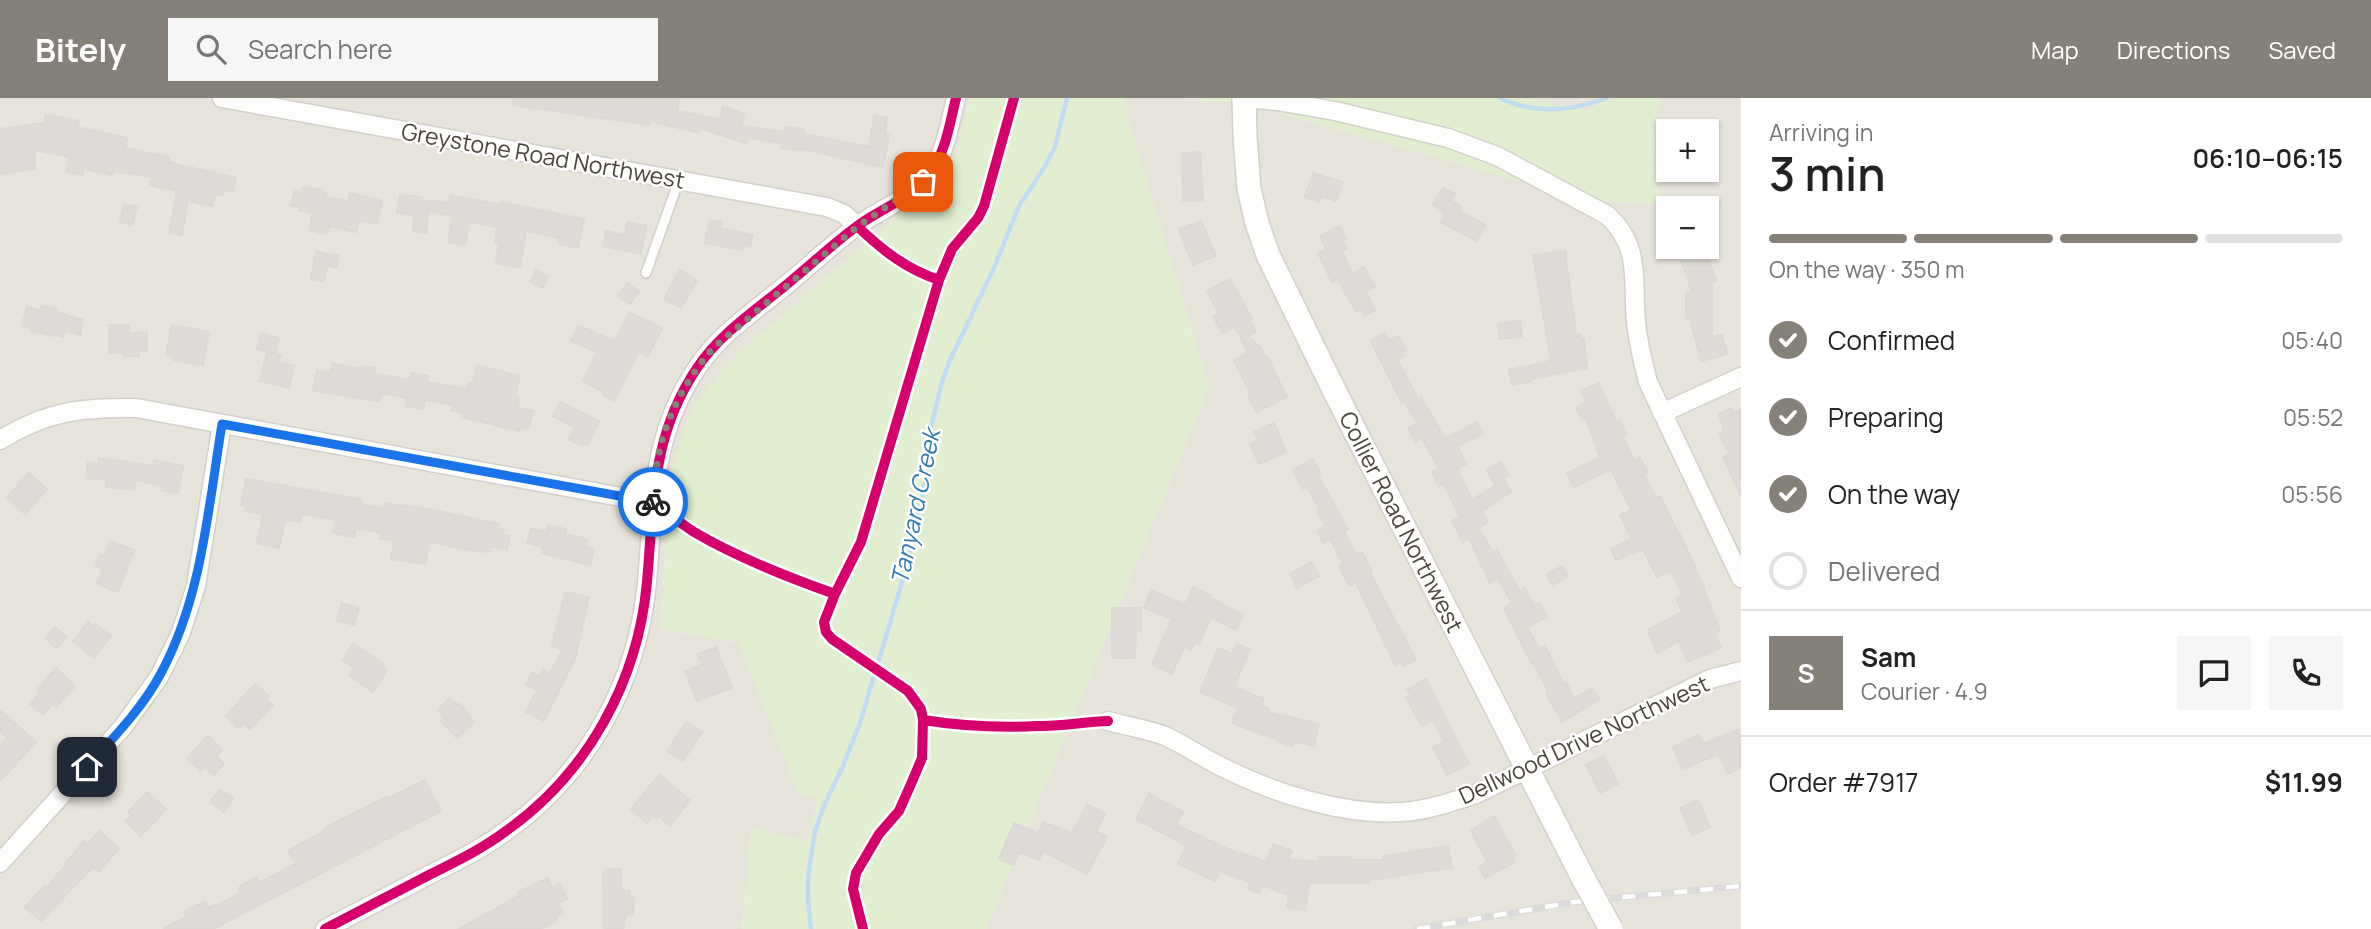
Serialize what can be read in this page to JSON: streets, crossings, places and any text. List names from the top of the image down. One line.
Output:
{"streets":{"street":["Greystone Road Northwest","Collier Road Northwest","Dellwood Drive Northwest"]},"crossings":[["Collier Road Northwest","Dellwood Drive Northwest"]],"water":["Tanyard Creek"],"page":{"header":"Bitely","search":"Search here","nav":["Map","Directions","Saved"],"heading":["3 min","Arriving in","06:10–06:15"],"panel":["Sam","Courier · 4.9","Order #7917","$11.99"],"map_buttons":["+","−"],"bar":"On the way · 350 m","list":[["Confirmed","05:40"],["Preparing","05:52"],["On the way","05:56"],"Delivered"],"round":"S"}}
